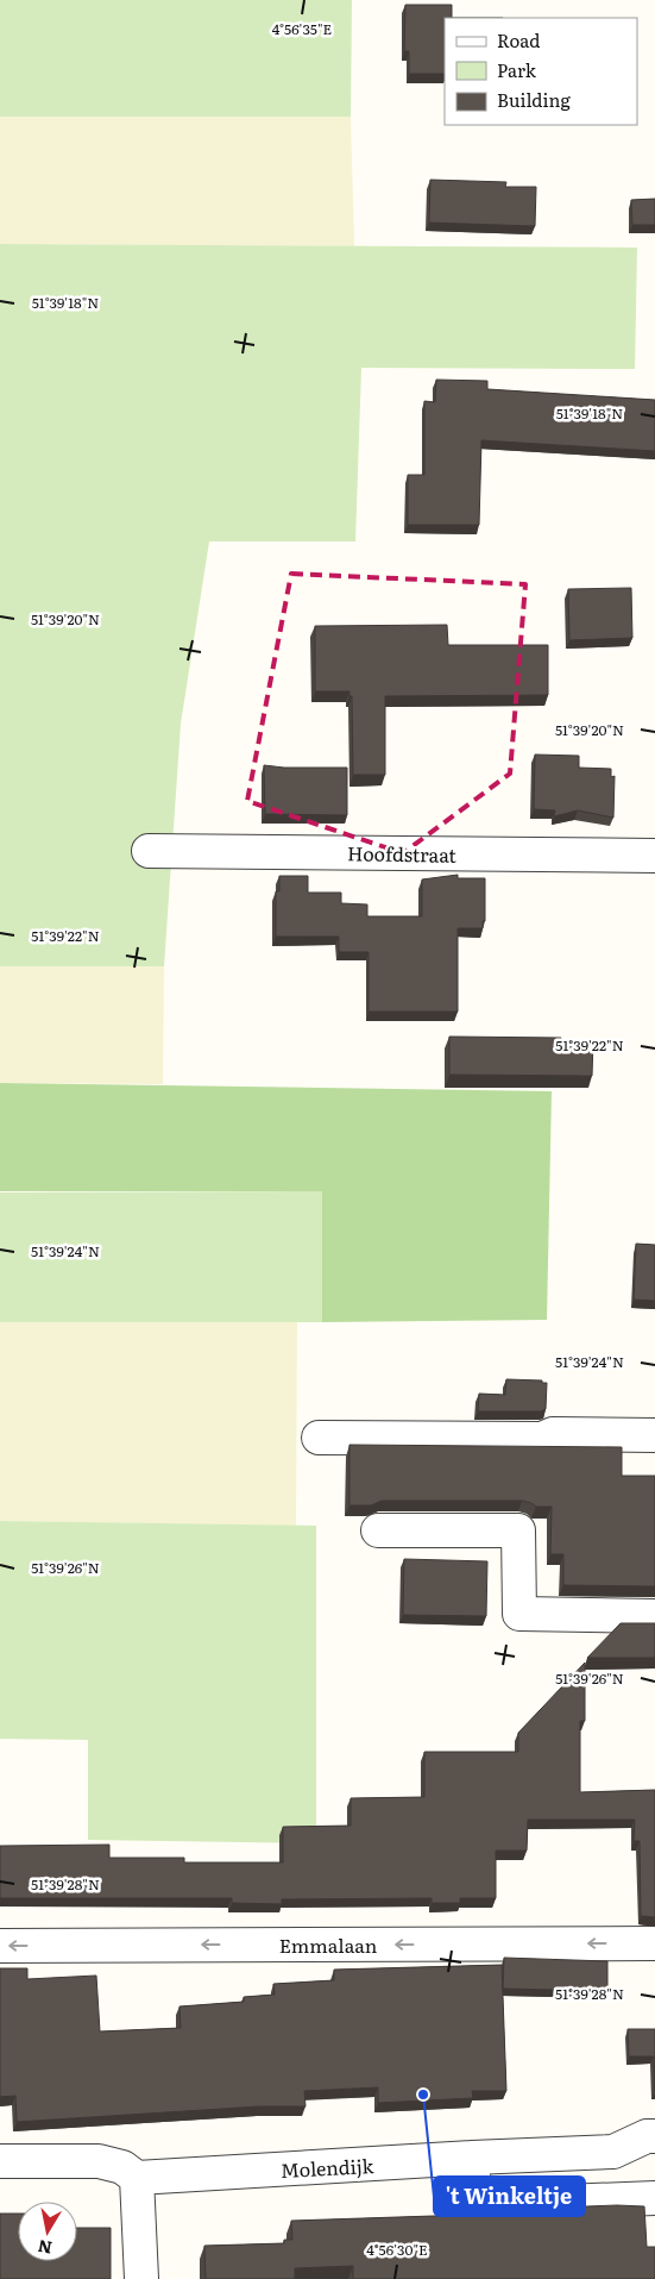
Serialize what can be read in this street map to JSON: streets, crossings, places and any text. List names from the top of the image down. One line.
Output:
{"streets":{"street":["Hoofdstraat","Emmalaan","Molendijk"]},"one_way":["Emmalaan"],"places":["'t Winkeltje"],"legend":["Road","Park","Building"],"north":"bottom","coordinates":["4°56'35\"E","51°39'18\"N","51°39'20\"N","51°39'22\"N","51°39'24\"N","51°39'26\"N","51°39'28\"N","4°56'30\"E"]}
